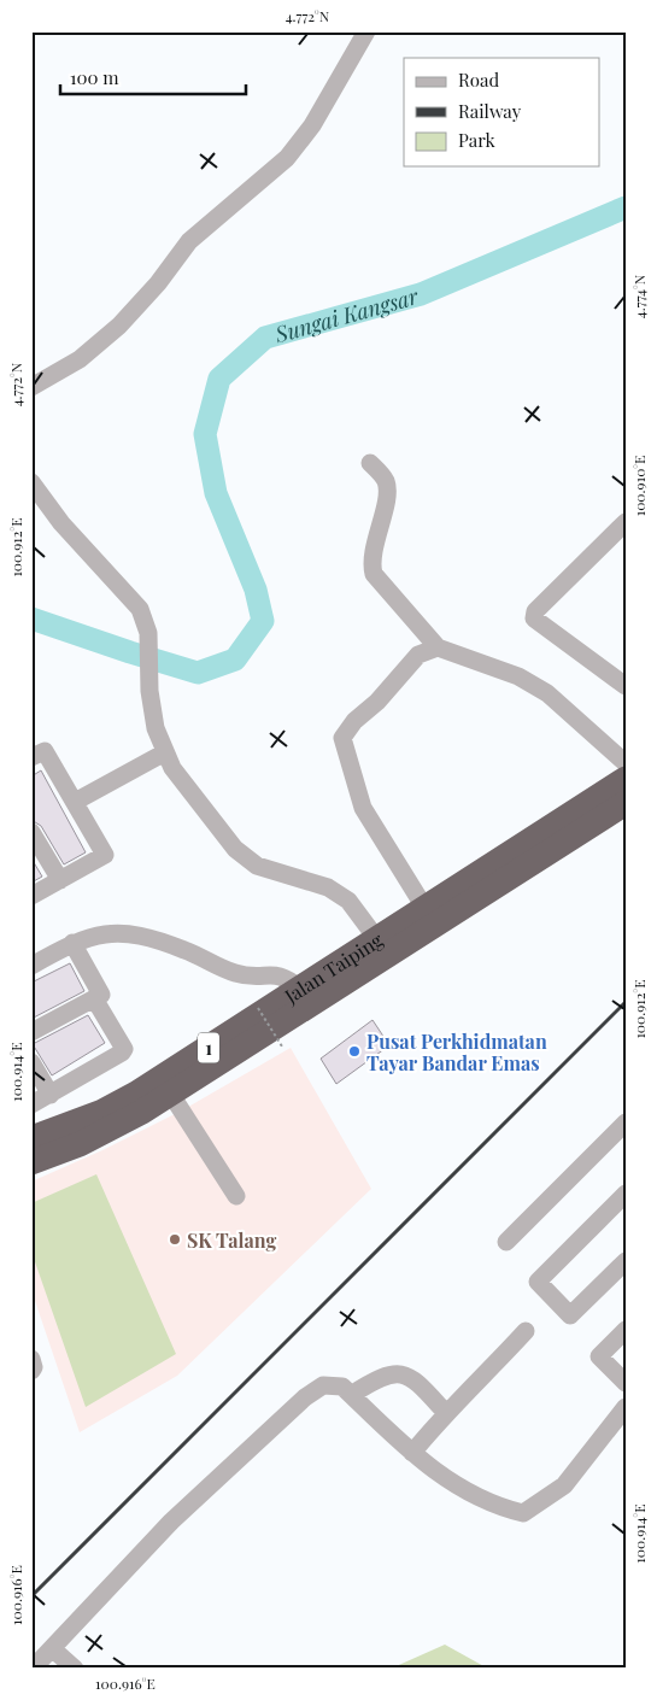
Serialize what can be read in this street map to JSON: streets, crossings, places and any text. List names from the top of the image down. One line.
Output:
{"streets":{"highway":["Jalan Taiping","1"]},"water":["Sungai Kangsar"],"places":["Pusat Perkhidmatan Tayar Bandar Emas","SK Talang"],"legend":["Road","Railway","Park"],"scale_bar":"100 m","coordinates":["4.772°N","4.774°N","100.910°E","100.912°E","100.914°E","100.916°E"]}
